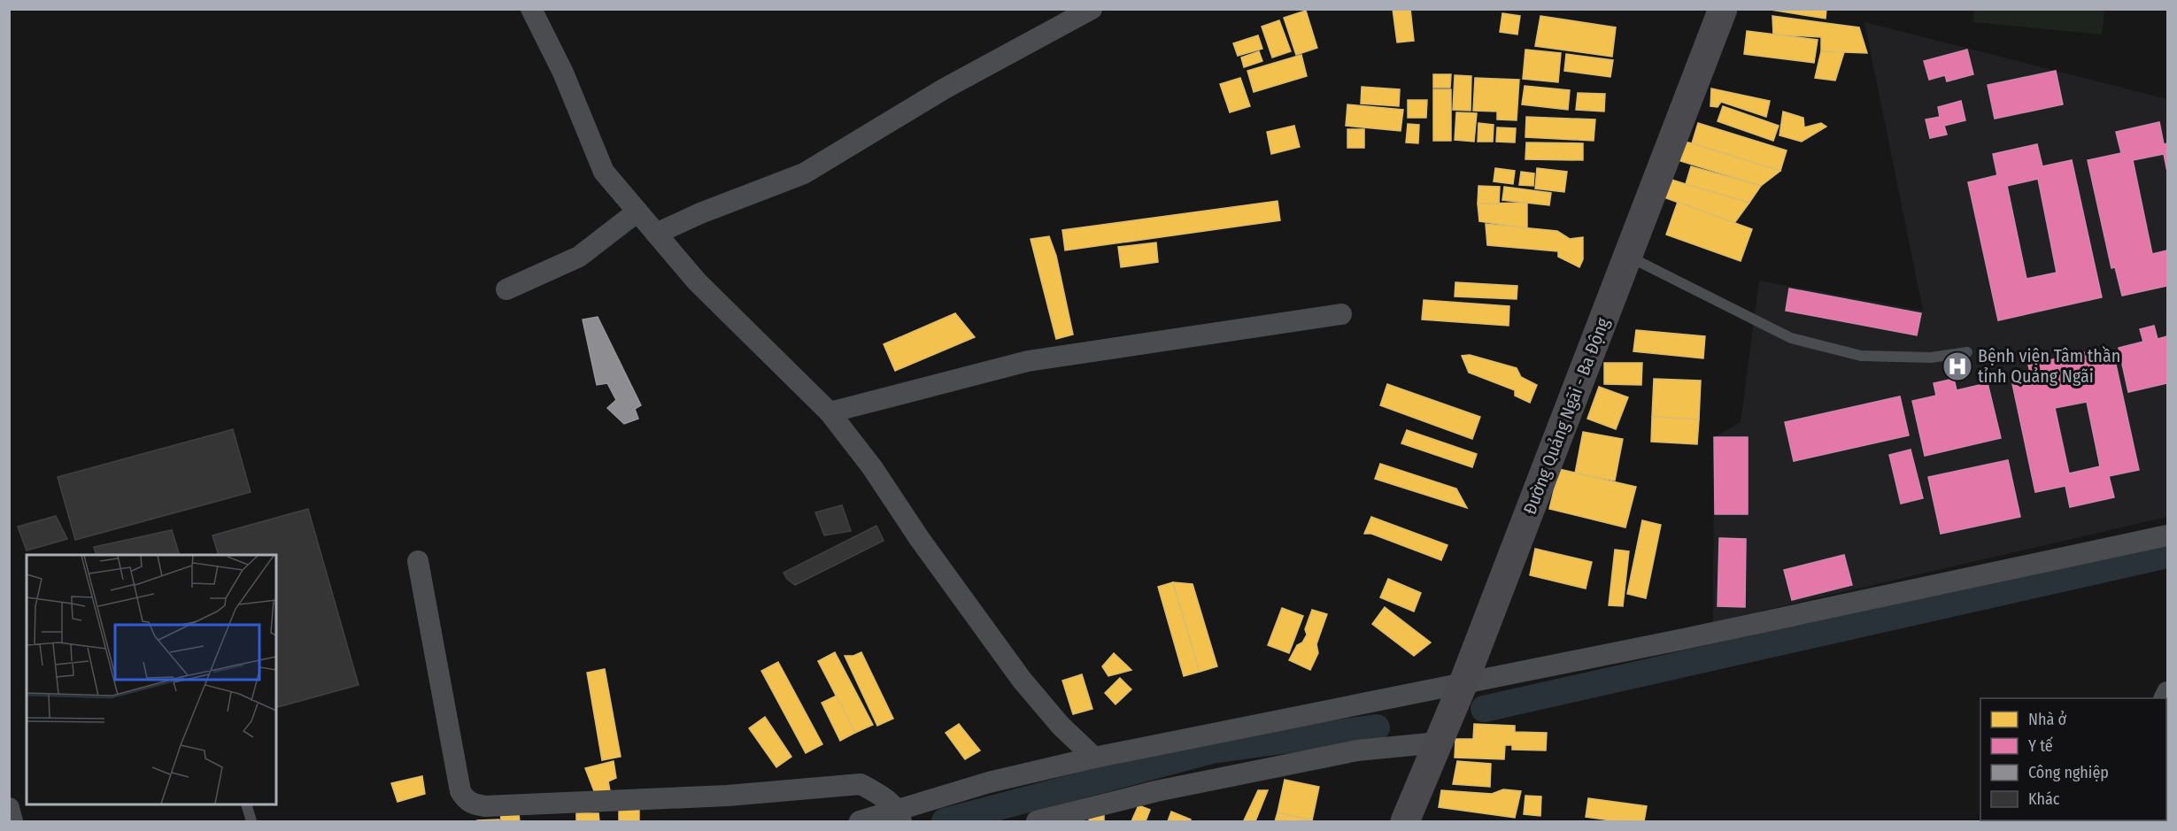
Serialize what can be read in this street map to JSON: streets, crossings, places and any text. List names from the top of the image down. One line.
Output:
{"streets":{"main road":["Đường Quảng Ngãi - Ba Động"]},"places":{"hospital":["Bệnh viện Tâm thần tỉnh Quảng Ngãi"]},"legend":["Nhà ở","Y tế","Công nghiệp","Khác"]}
